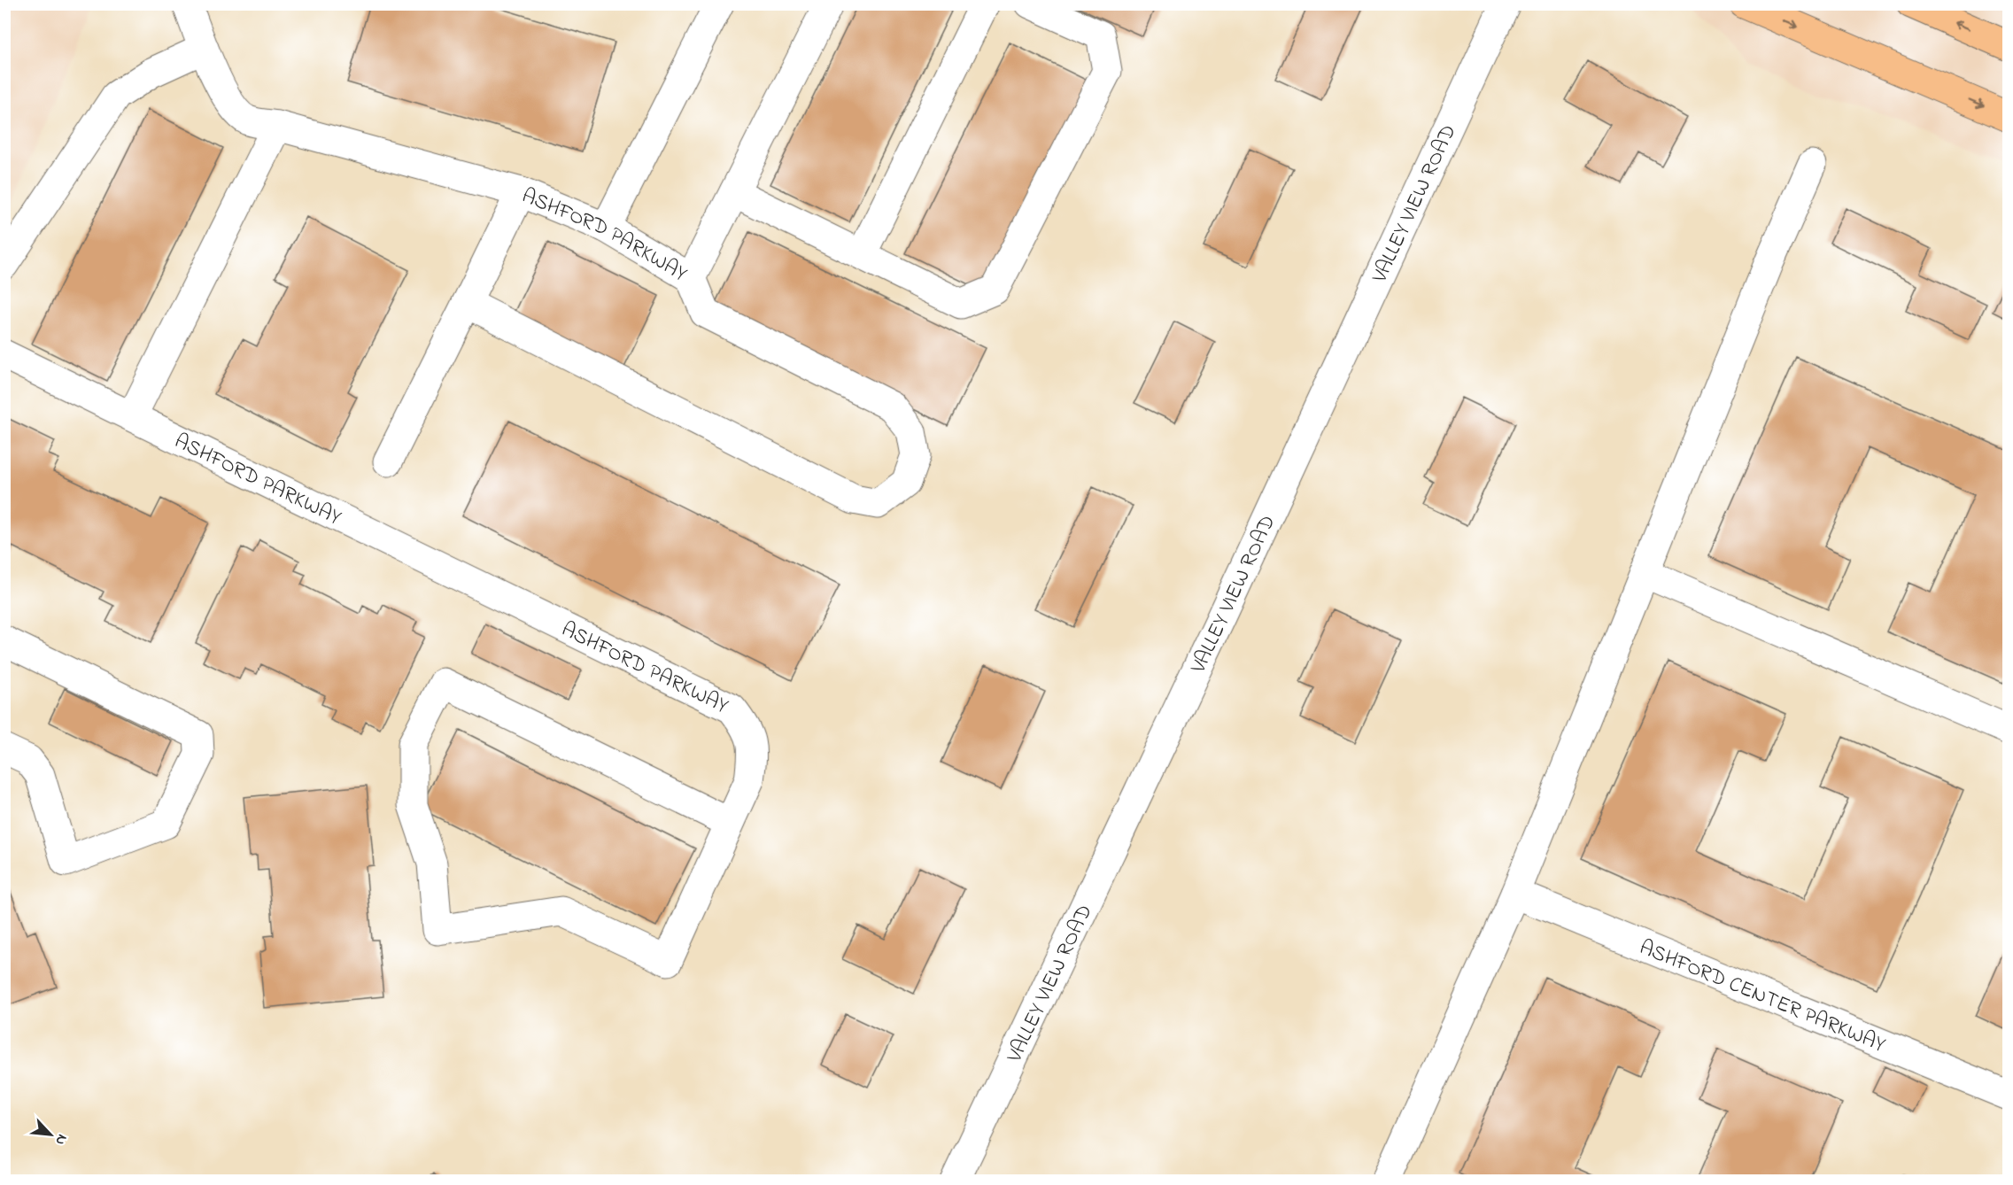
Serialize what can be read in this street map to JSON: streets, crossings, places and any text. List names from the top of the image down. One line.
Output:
{"streets":{"street":["VALLEY VIEW ROAD","ASHFORD PARKWAY","ASHFORD CENTER PARKWAY"]},"north":"bottom right"}
